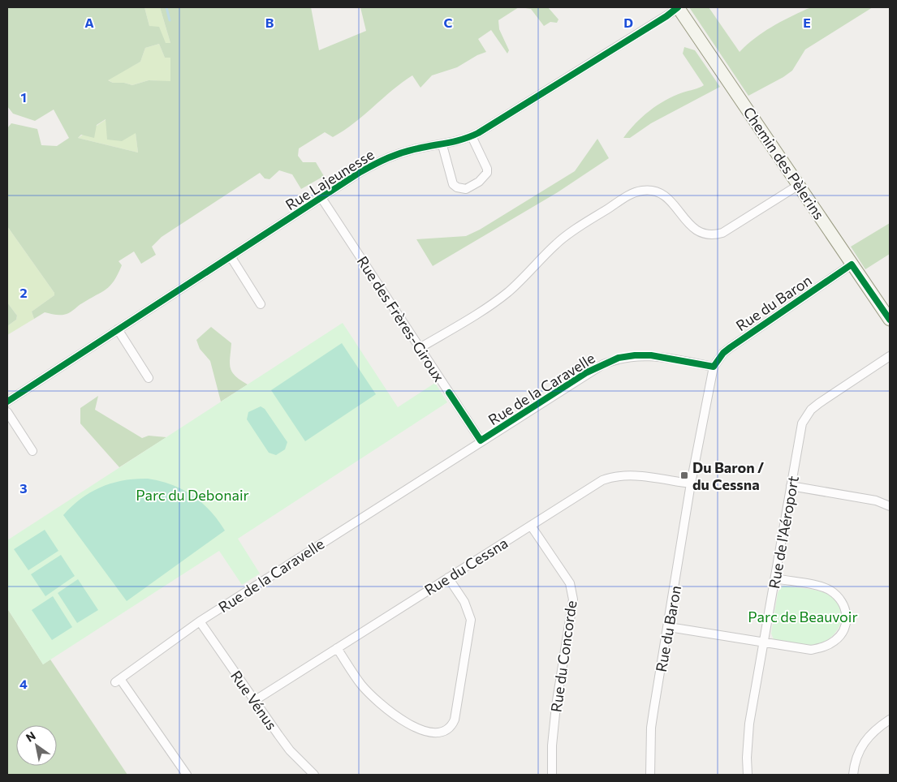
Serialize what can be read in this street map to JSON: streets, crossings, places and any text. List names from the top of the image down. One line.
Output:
{"streets":{"street":["Chemin des Pèlerins","Rue Lajeunesse","Rue du Baron","Rue des Frères-Giroux","Rue de la Caravelle","Rue de l'Aéroport","Rue du Cessna","Rue du Concorde","Rue Vénus"]},"crossings":[["Chemin des Pèlerins","Rue Lajeunesse"],["Chemin des Pèlerins","Rue du Baron"],["Rue Lajeunesse","Rue des Frères-Giroux"],["Rue du Baron","Rue de la Caravelle"],["Rue du Baron","Rue du Cessna"],["Rue des Frères-Giroux","Rue de la Caravelle"],["Rue de la Caravelle","Rue Vénus"],["Rue du Cessna","Rue du Concorde"],["Rue du Cessna","Rue Vénus"]],"parks":["Parc du Debonair","Parc de Beauvoir"],"places":{"transit":["Du Baron / du Cessna"]},"north":"top left","grid":{"columns":["A","B","C","D","E"],"rows":["1","2","3","4"]}}
